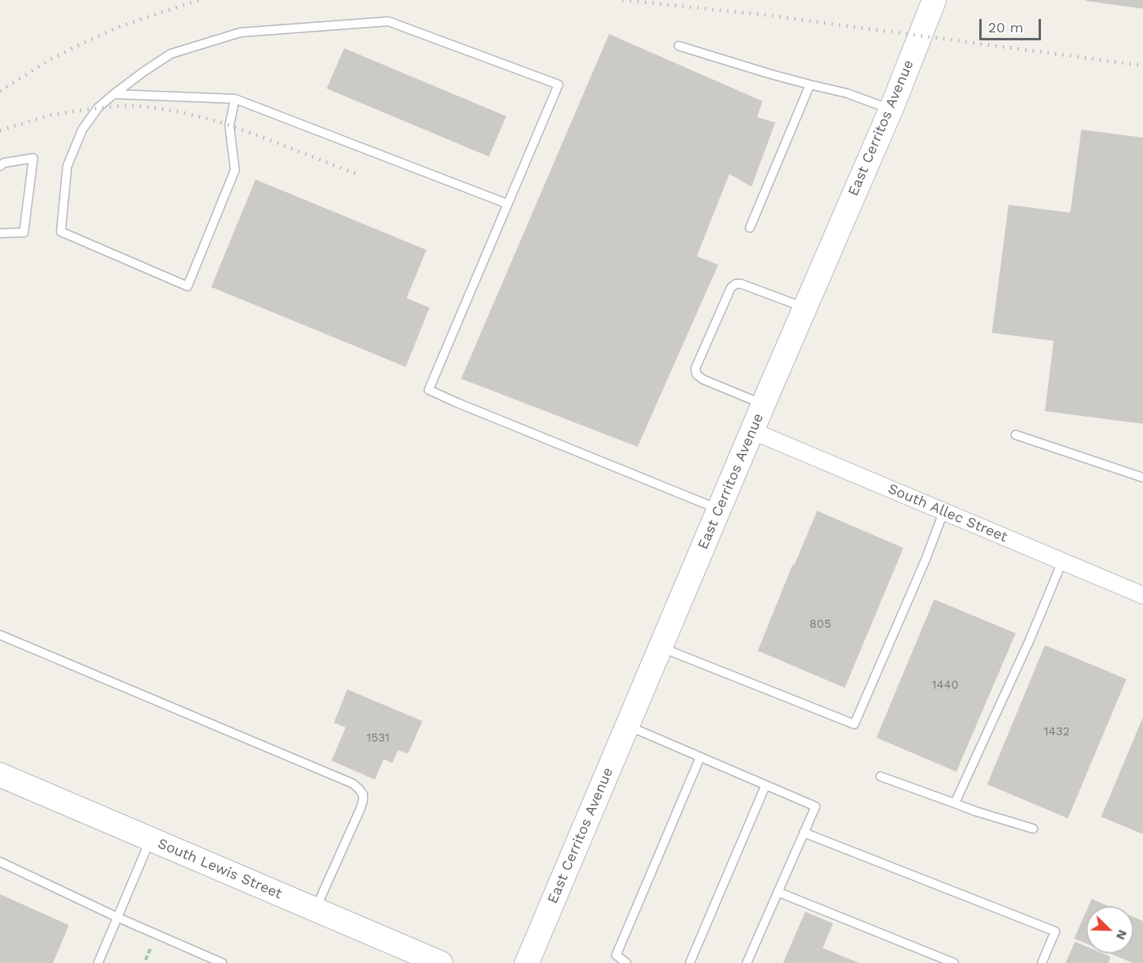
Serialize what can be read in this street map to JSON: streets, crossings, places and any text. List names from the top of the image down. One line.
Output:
{"streets":{"main road":["East Cerritos Avenue","South Lewis Street"],"street":["South Allec Street"]},"crossings":[["East Cerritos Avenue","South Allec Street"]],"house_numbers":["805","1440","1432","1531"],"scale_bar":"20 m","north":"bottom right"}
